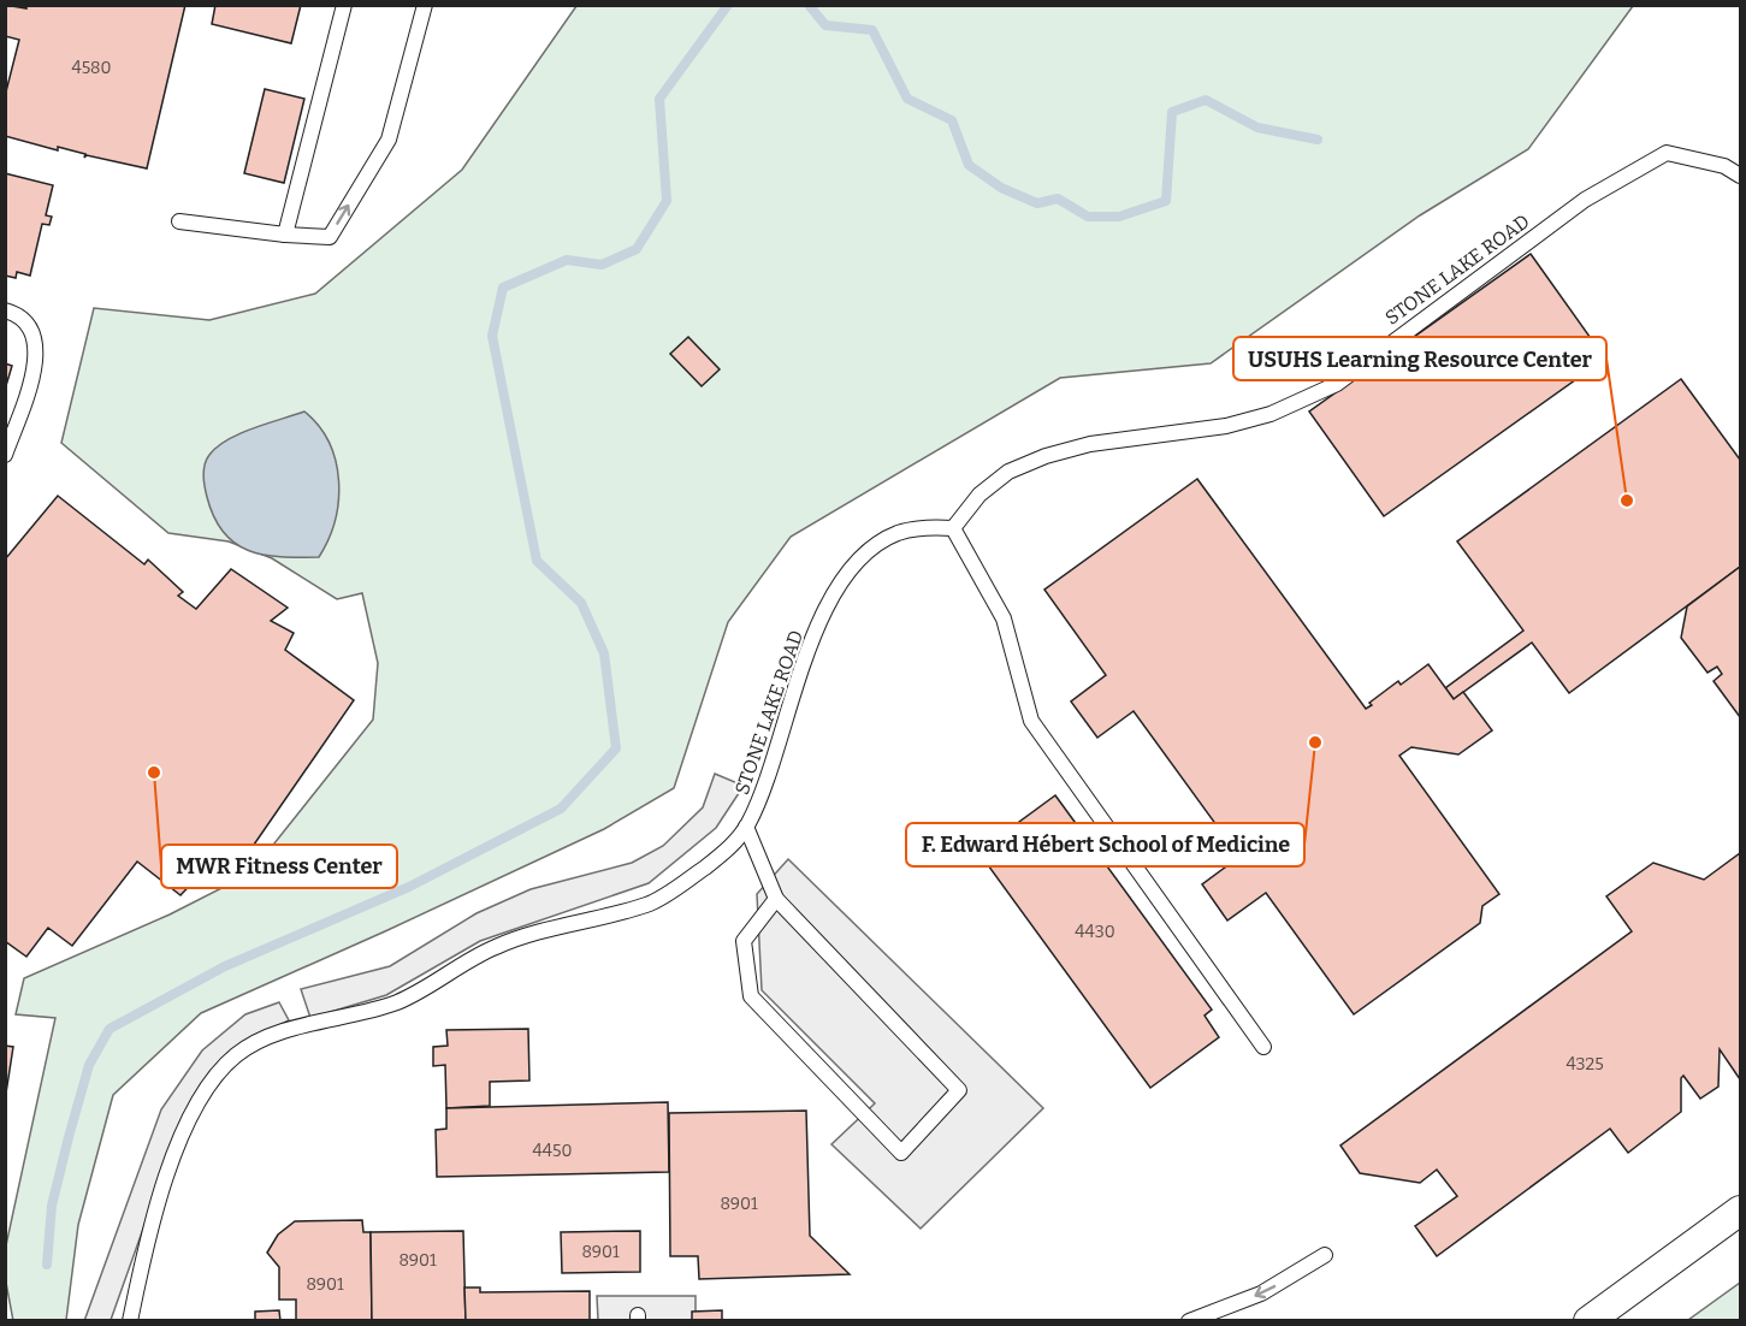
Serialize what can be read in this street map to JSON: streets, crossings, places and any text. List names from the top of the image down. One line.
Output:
{"streets":{"lane":["STONE LAKE ROAD"]},"places":["USUHS Learning Resource Center","F. Edward Hébert School of Medicine","MWR Fitness Center"],"house_numbers":["4580","4430","4325","4450","8901","8901","8901","8901"]}
